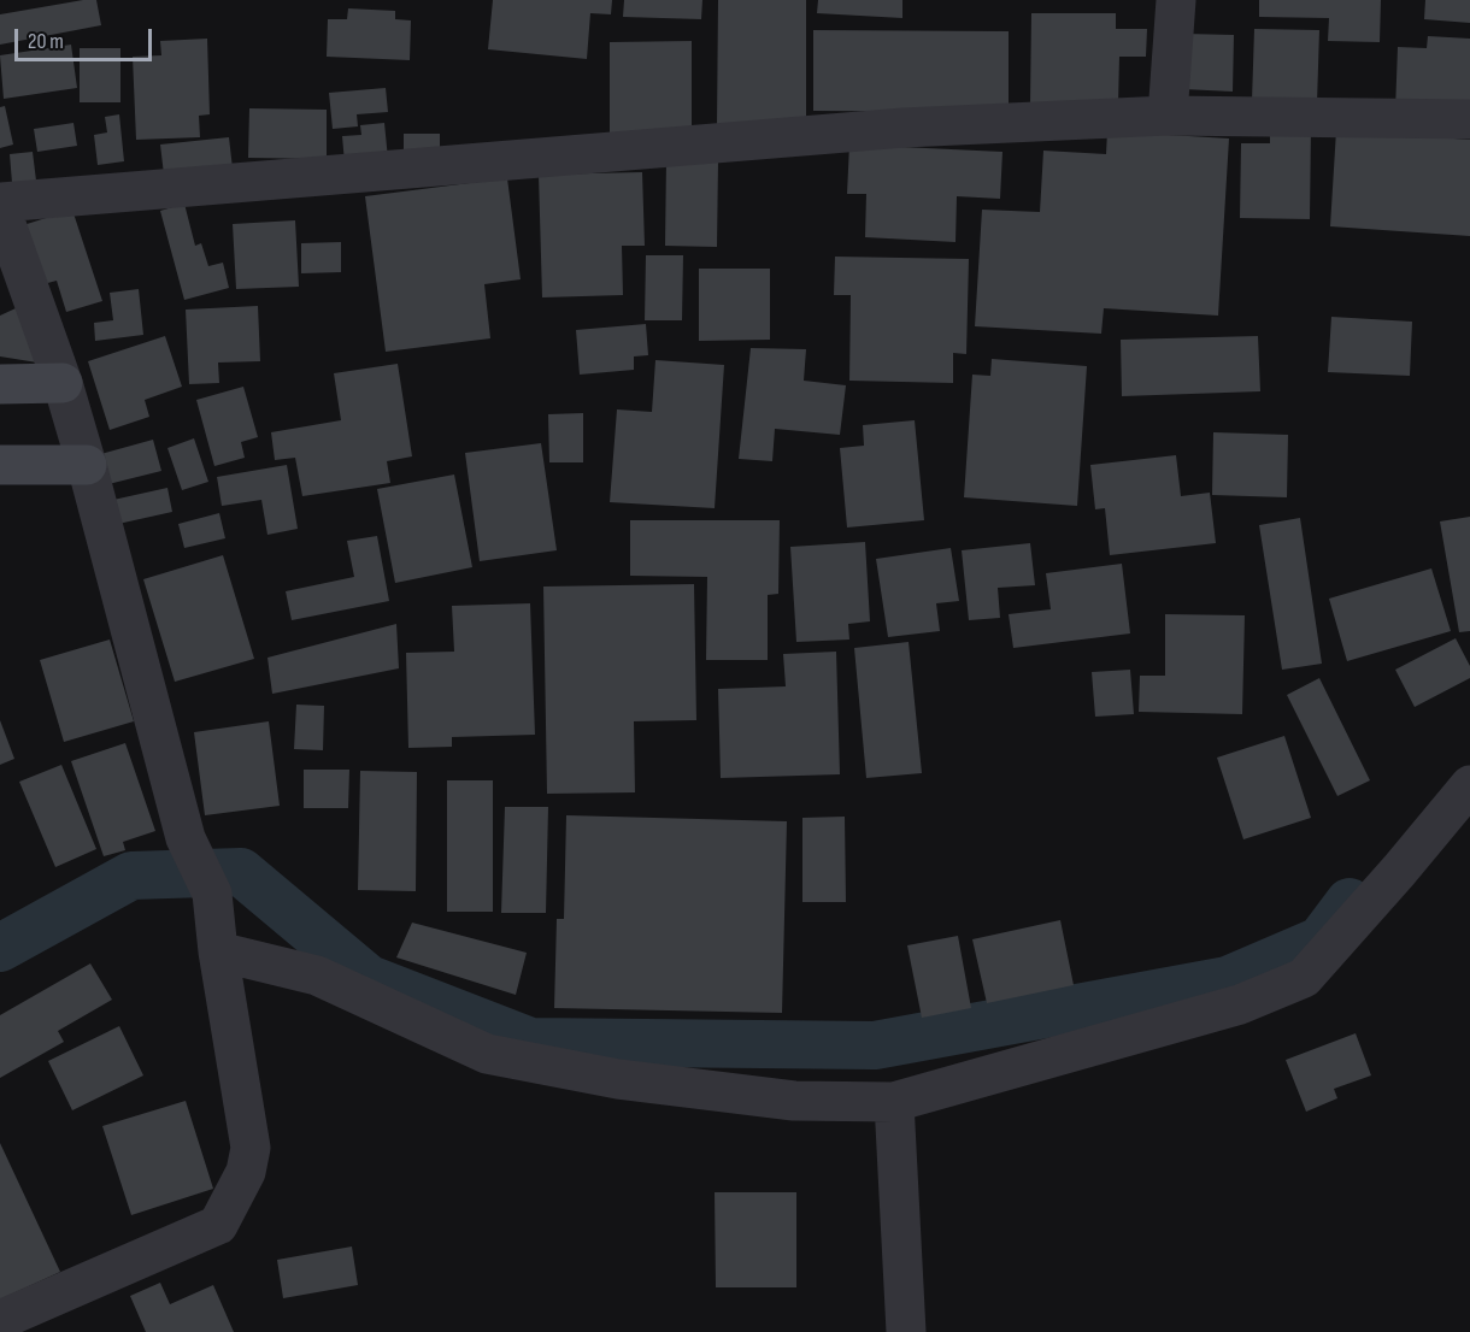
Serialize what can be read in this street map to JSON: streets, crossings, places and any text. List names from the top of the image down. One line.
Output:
{"scale_bar":"20 m"}
